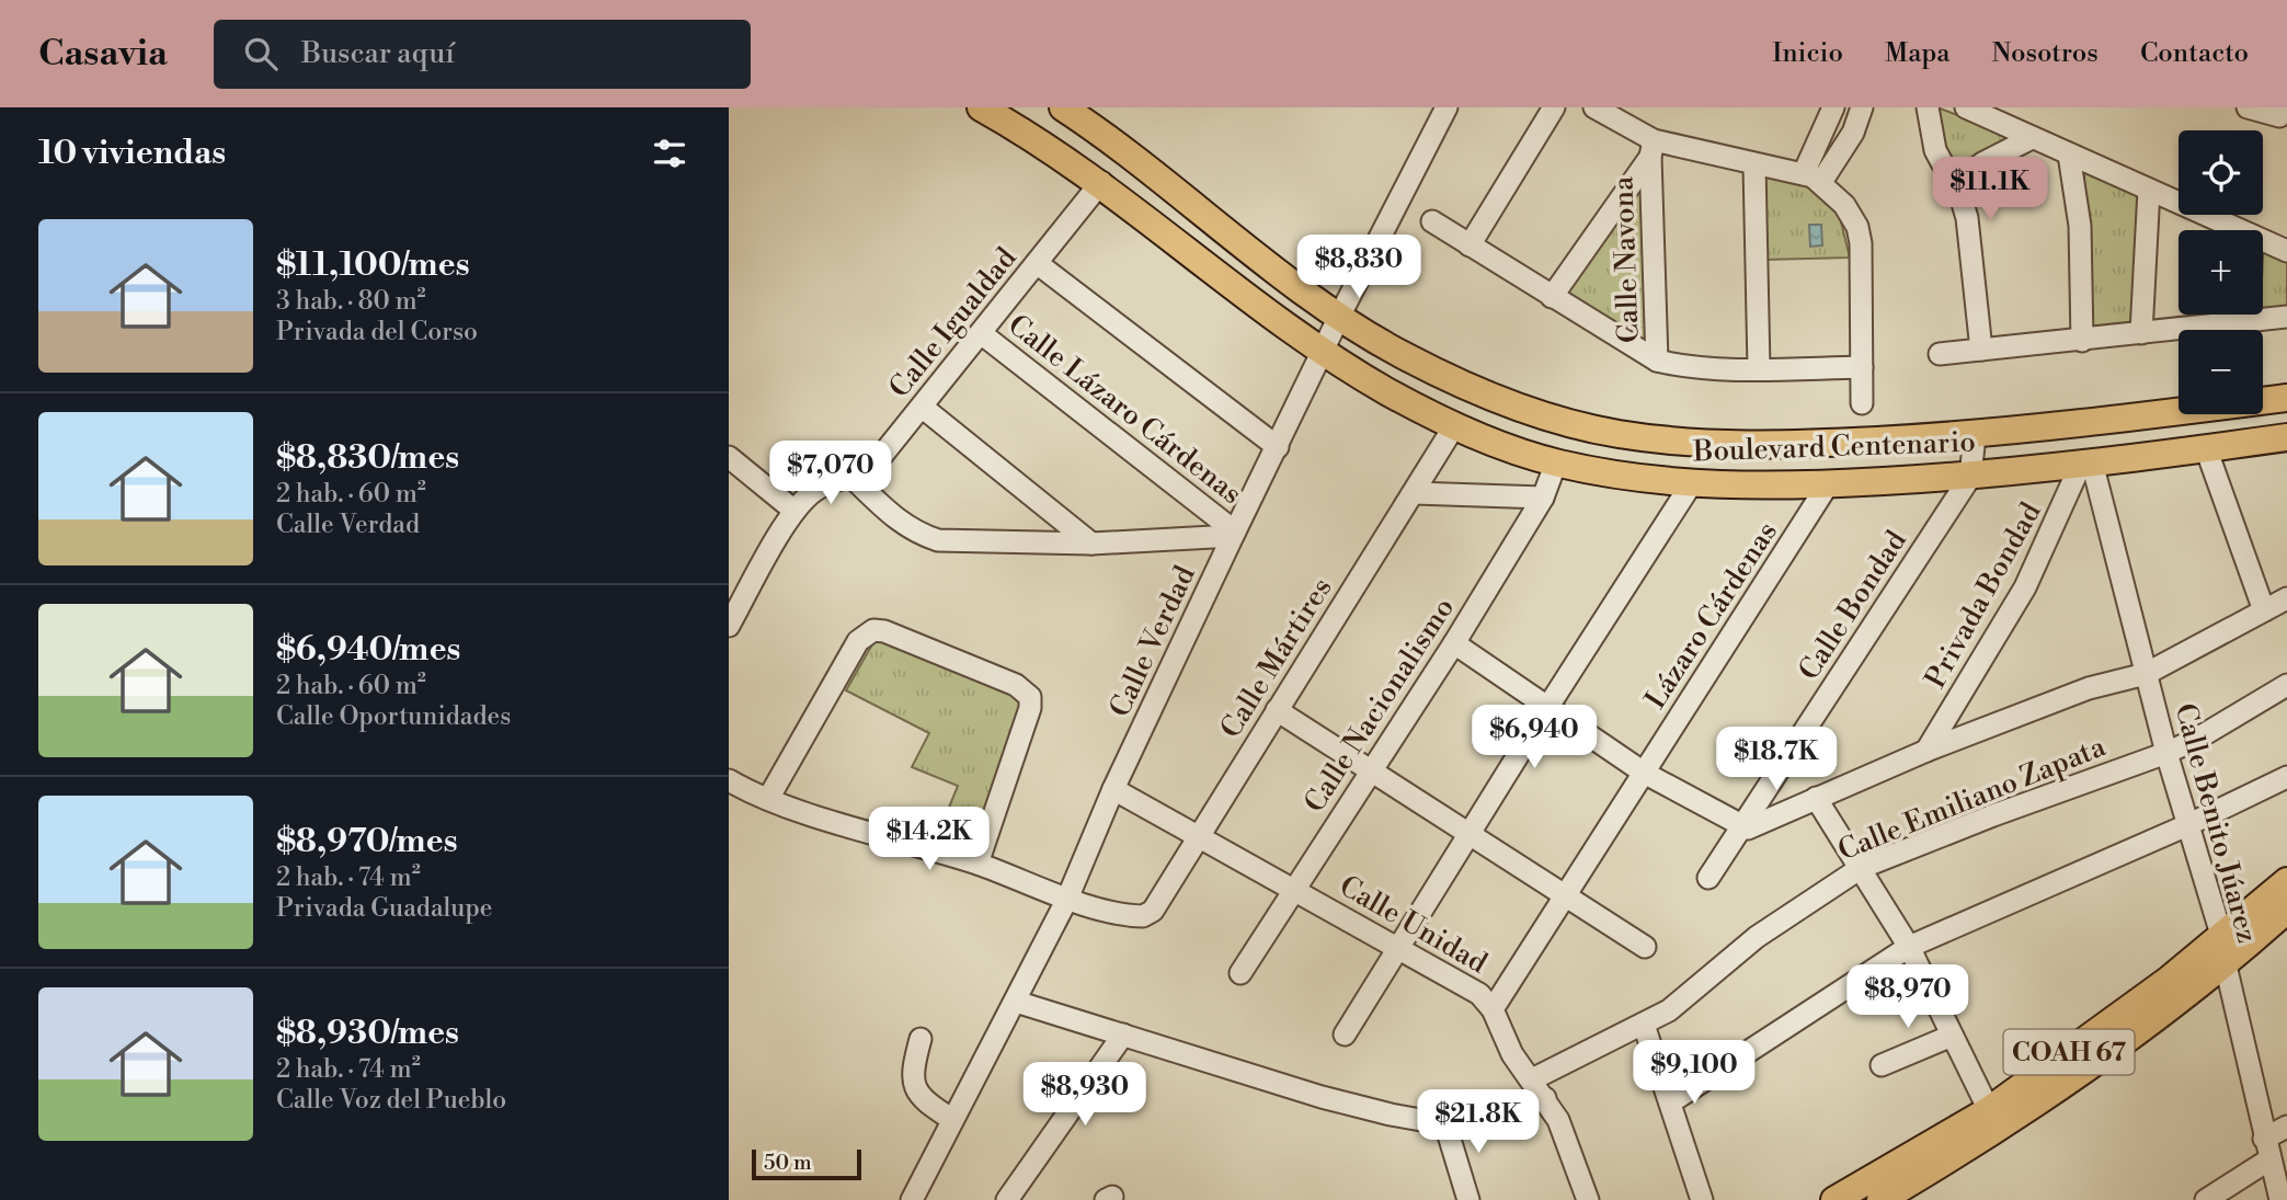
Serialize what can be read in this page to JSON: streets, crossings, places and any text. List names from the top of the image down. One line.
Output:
{"streets":{"main road":["Boulevard Centenario","COAH 67"],"street":["Calle Navona","Calle Igualdad","Calle Lázaro Cárdenas","Privada Bondad","Calle Bondad","Lázaro Cárdenas","Calle Verdad","Calle Mártires","Calle Nacionalismo","Calle Emiliano Zapata","Calle Benito Júarez","Calle Unidad"]},"crossings":[["Calle Igualdad","Calle Lázaro Cárdenas"],["Calle Igualdad","Boulevard Centenario"],["Calle Lázaro Cárdenas","Calle Verdad"],["Boulevard Centenario","Privada Bondad"],["Boulevard Centenario","Calle Bondad"],["Boulevard Centenario","Lázaro Cárdenas"],["Boulevard Centenario","Calle Verdad"],["Boulevard Centenario","Calle Mártires"],["Boulevard Centenario","Calle Nacionalismo"],["Boulevard Centenario","Calle Benito Júarez"],["Privada Bondad","Calle Benito Júarez"],["Lázaro Cárdenas","Calle Unidad"],["Calle Verdad","Calle Mártires"],["Calle Verdad","Calle Unidad"],["Calle Mártires","Calle Unidad"],["Calle Nacionalismo","Calle Unidad"],["Calle Emiliano Zapata","Calle Benito Júarez"],["Calle Emiliano Zapata","Calle Unidad"],["Calle Benito Júarez","COAH 67"]],"scale_bar":"50 m","page":{"header":"Casavia","search":"Buscar aquí","nav":["Inicio","Mapa","Nosotros","Contacto"],"heading":"10 viviendas","map_buttons":["+","−"],"price":["$11.1K","$8,830","$7,070","$6,940","$18.7K","$14.2K","$8,970","$9,100","$8,930","$21.8K"],"list":[{"name":"$11,100/mes","note":"3 hab. · 80 m² · Privada del Corso"},{"name":"$8,830/mes","note":"2 hab. · 60 m² · Calle Verdad"},{"name":"$6,940/mes","note":"2 hab. · 60 m² · Calle Oportunidades"},{"name":"$8,970/mes","note":"2 hab. · 74 m² · Privada Guadalupe"},{"name":"$8,930/mes","note":"2 hab. · 74 m² · Calle Voz del Pueblo"}],"scale":"50 m"}}
